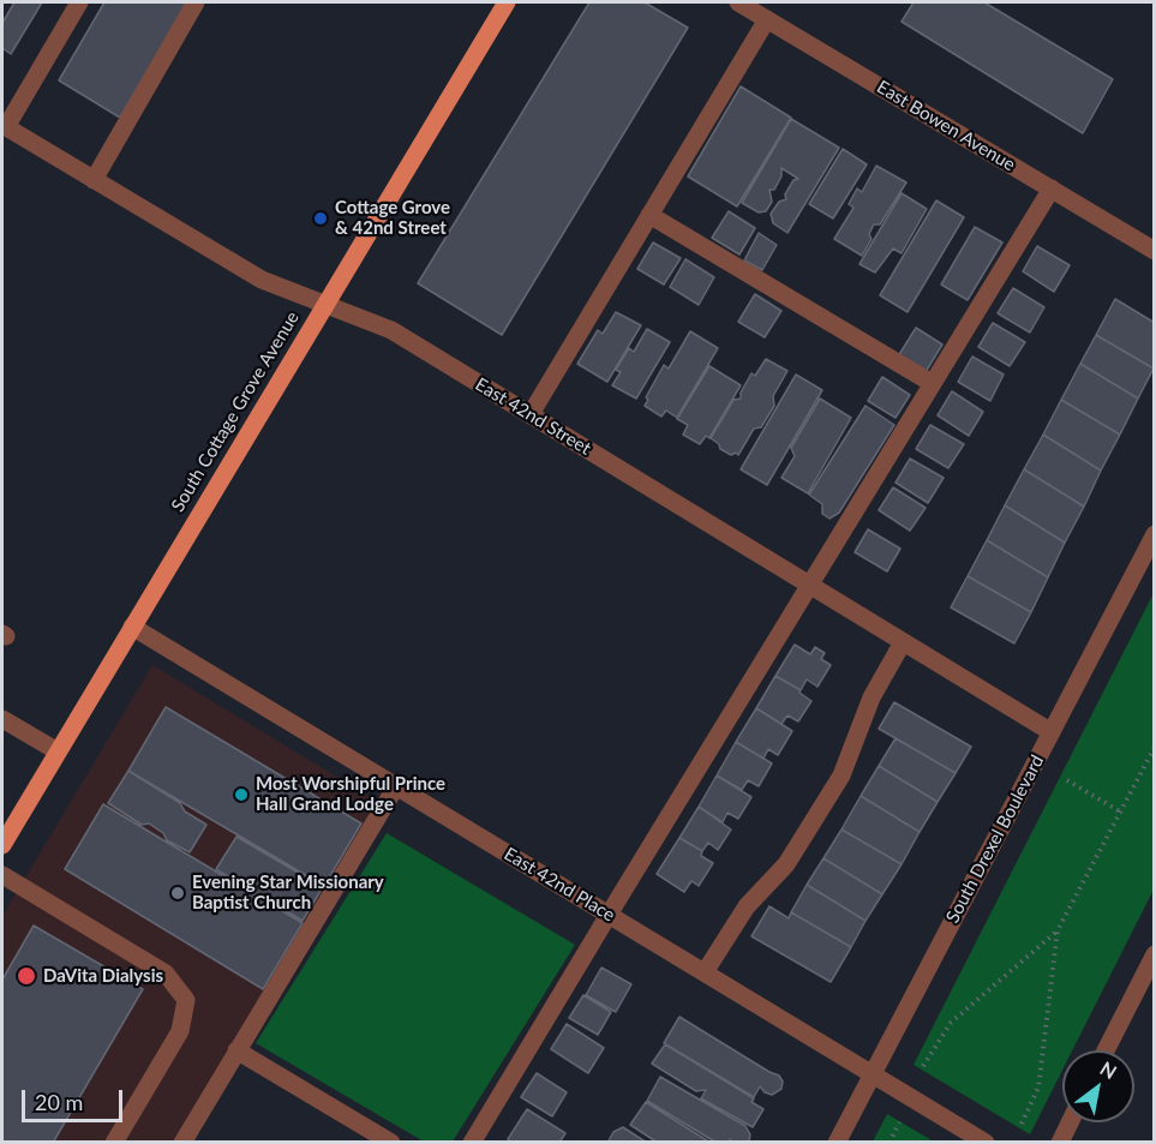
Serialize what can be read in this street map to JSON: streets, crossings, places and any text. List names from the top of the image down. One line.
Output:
{"streets":{"main road":["South Cottage Grove Avenue"],"street":["East Bowen Avenue","East 42nd Street","South Drexel Boulevard","East 42nd Place"]},"crossings":[["South Cottage Grove Avenue","East 42nd Street"],["South Cottage Grove Avenue","East 42nd Place"],["East 42nd Street","South Drexel Boulevard"],["South Drexel Boulevard","East 42nd Place"]],"places":["Cottage Grove & 42nd Street","Most Worshipful Prince Hall Grand Lodge","Evening Star Missionary Baptist Church","DaVita Dialysis"],"scale_bar":"20 m","north":"top right"}
